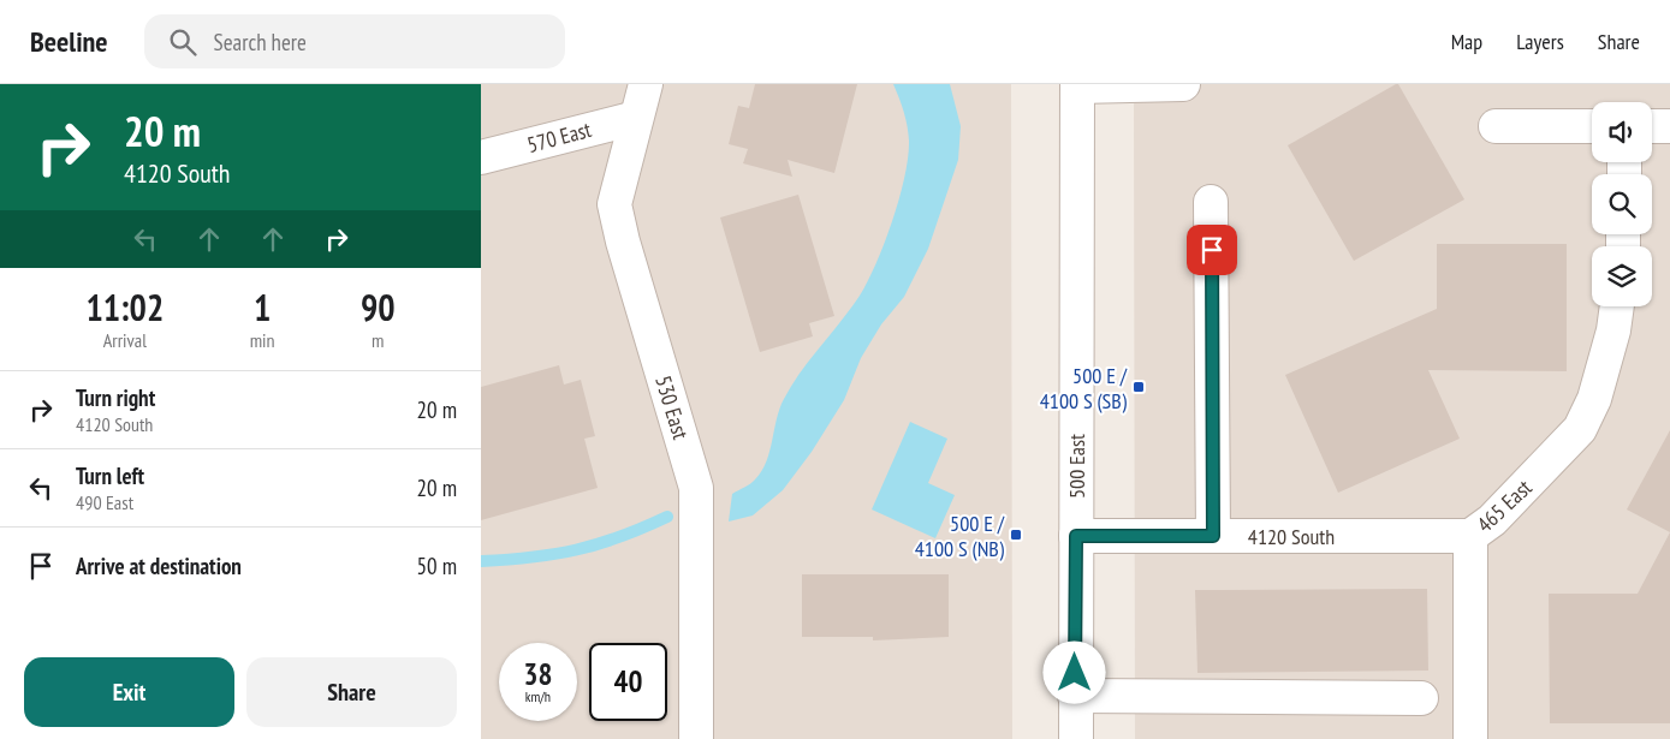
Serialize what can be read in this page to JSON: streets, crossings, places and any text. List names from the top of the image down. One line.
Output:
{"streets":{"street":["570 East","530 East","500 East","465 East","4120 South"]},"crossings":[["570 East","530 East"],["500 East","4120 South"],["465 East","4120 South"]],"places":{"transit":["500 E / 4100 S (SB)","500 E / 4100 S (NB)"]},"page":{"header":"Beeline","search":"Search here","nav":["Map","Layers","Share"],"turn":["20 m","4120 South"],"eta":["11:02","Arrival","1","min","90","m"],"list":[{"name":"Turn right","note":"4120 South","value":"20 m"},{"name":"Turn left","note":"490 East","value":"20 m"},{"name":"Arrive at destination","value":"50 m"}],"speed":"38 km/h","limit":"40","buttons":["Exit","Share"]}}
